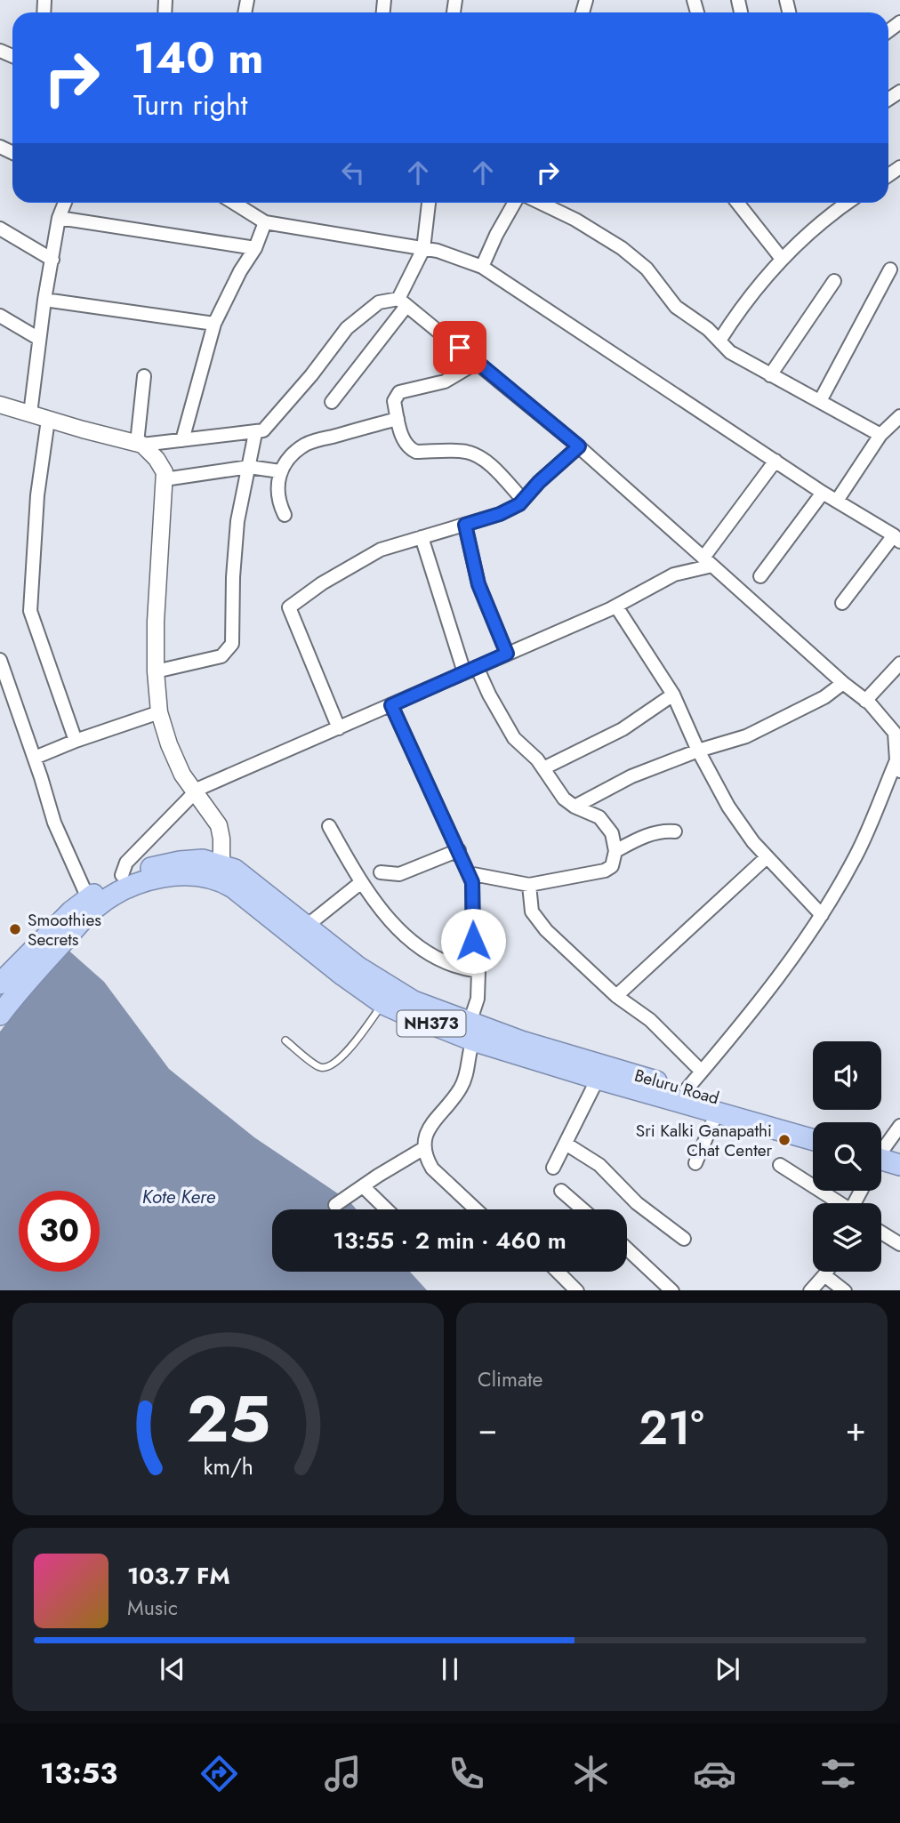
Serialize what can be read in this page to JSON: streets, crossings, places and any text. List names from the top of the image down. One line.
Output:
{"streets":{"highway":["NH373","Beluru Road"]},"crossings":[["NH373","Beluru Road"]],"water":["Kote Kere"],"places":["Smoothies Secrets","Sri Kalki Ganapathi Chat Center"],"page":{"turn":["140 m","Turn right"],"limit":"30","trip":"13:55 · 2 min · 460 m","tile":"Climate","heat":["−","21°","+"],"song":["103.7 FM","Music"],"tabs":"13:53","gauge":["25","km/h"]}}
